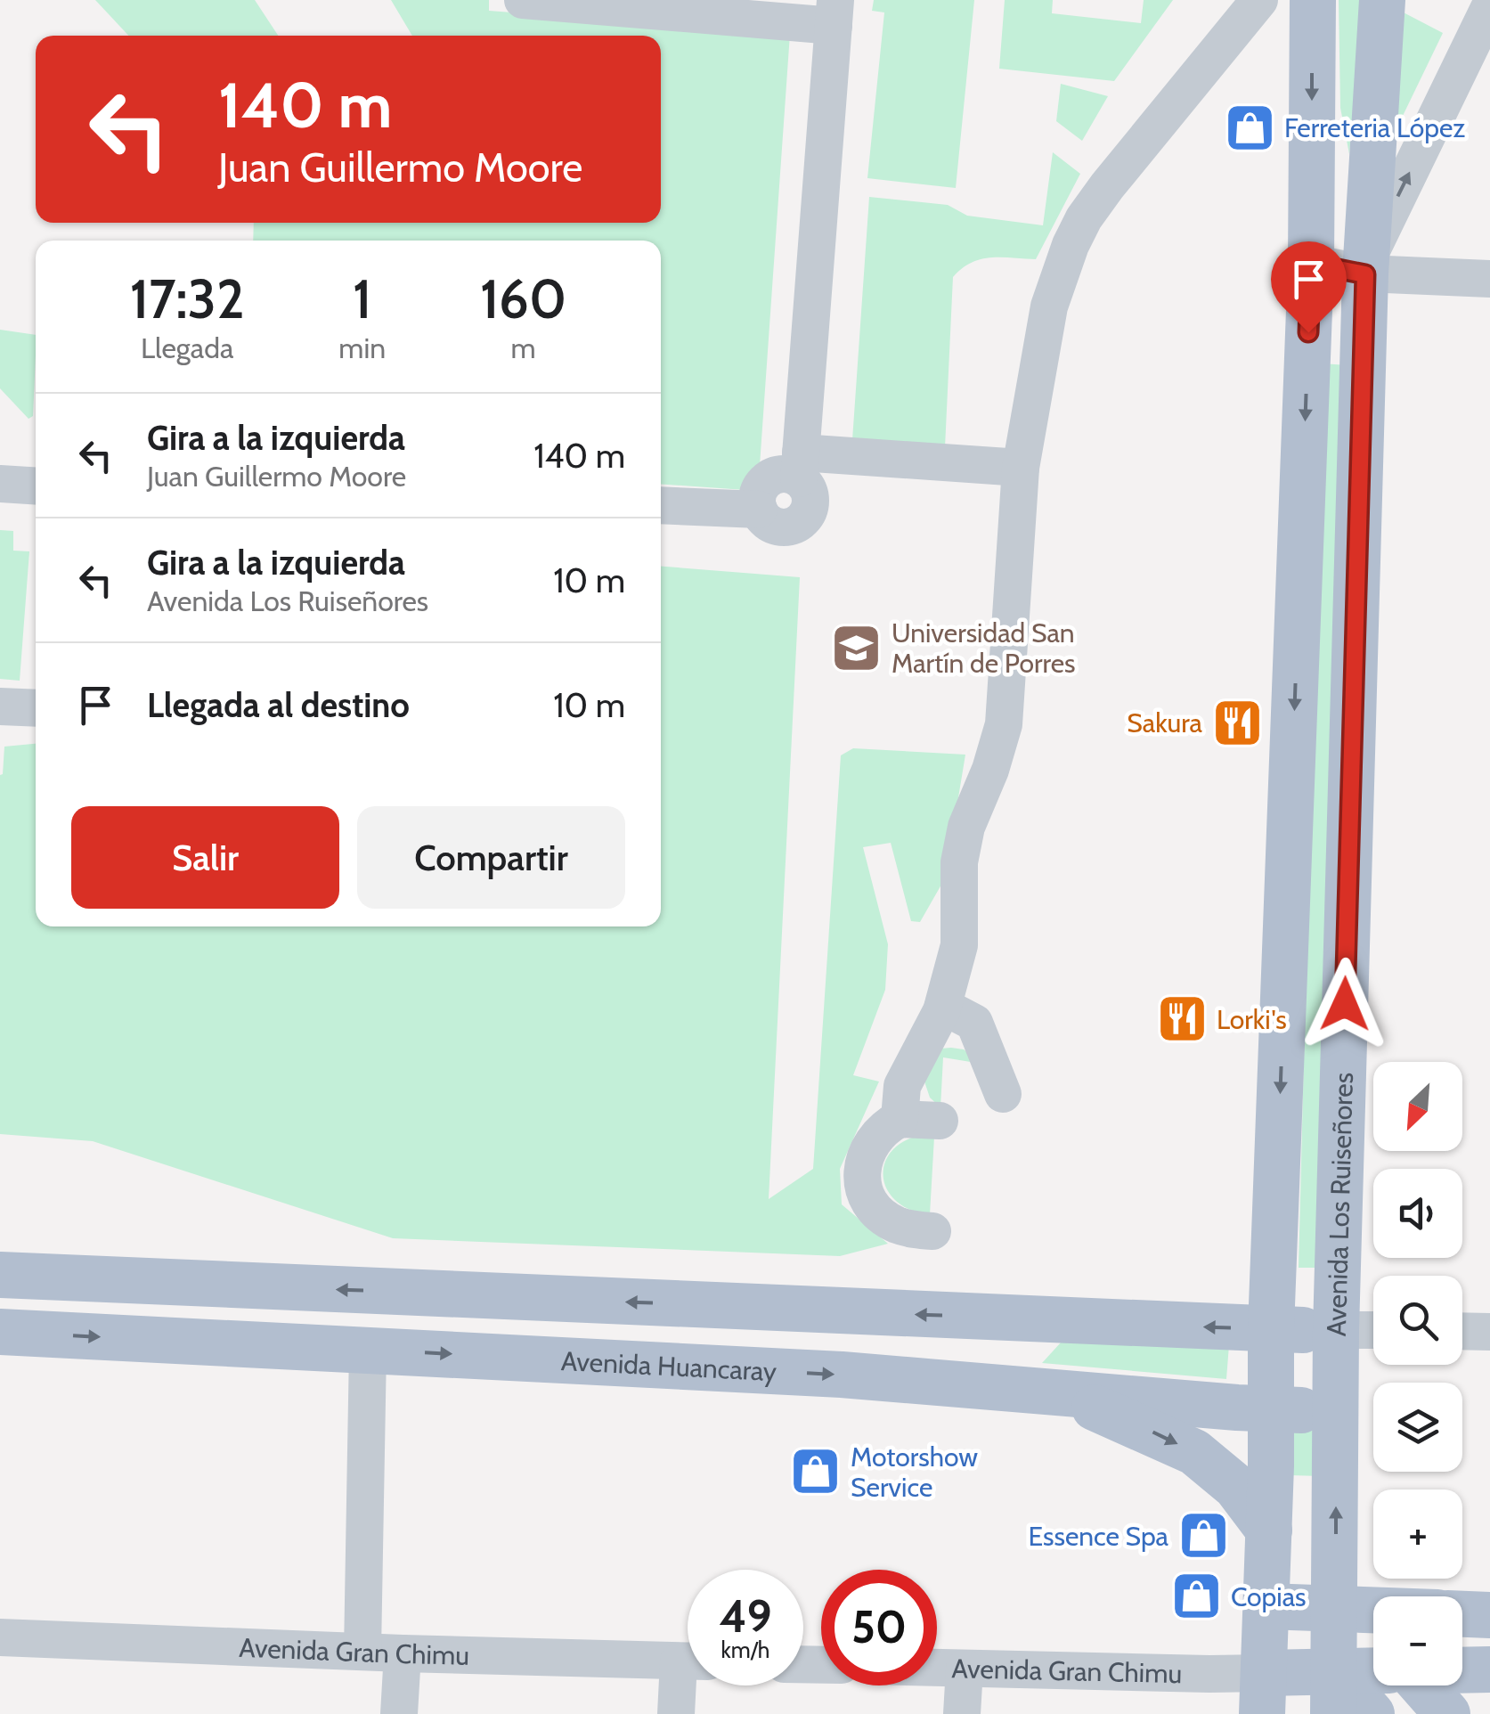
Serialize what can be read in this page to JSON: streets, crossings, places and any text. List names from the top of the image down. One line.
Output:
{"streets":{"main road":["Avenida Los Ruiseñores","Avenida Huancaray"],"street":["Avenida Gran Chimu"]},"crossings":[["Avenida Los Ruiseñores","Avenida Huancaray"]],"places":{"shop":["Ferreteria López","Motorshow Service","Essence Spa","Copias"],"school or university":["Universidad San Martín de Porres"],"restaurant":["Sakura","Lorki's"]},"north":"bottom left","page":{"turn":["140 m","Juan Guillermo Moore"],"eta":["17:32","Llegada","1","min","160","m"],"list":[{"name":"Gira a la izquierda","note":"Juan Guillermo Moore","value":"140 m"},{"name":"Gira a la izquierda","note":"Avenida Los Ruiseñores","value":"10 m"},{"name":"Llegada al destino","value":"10 m"}],"buttons":["Salir","Compartir"],"map_buttons":["+","−"],"speed":"49 km/h","limit":"50"}}
